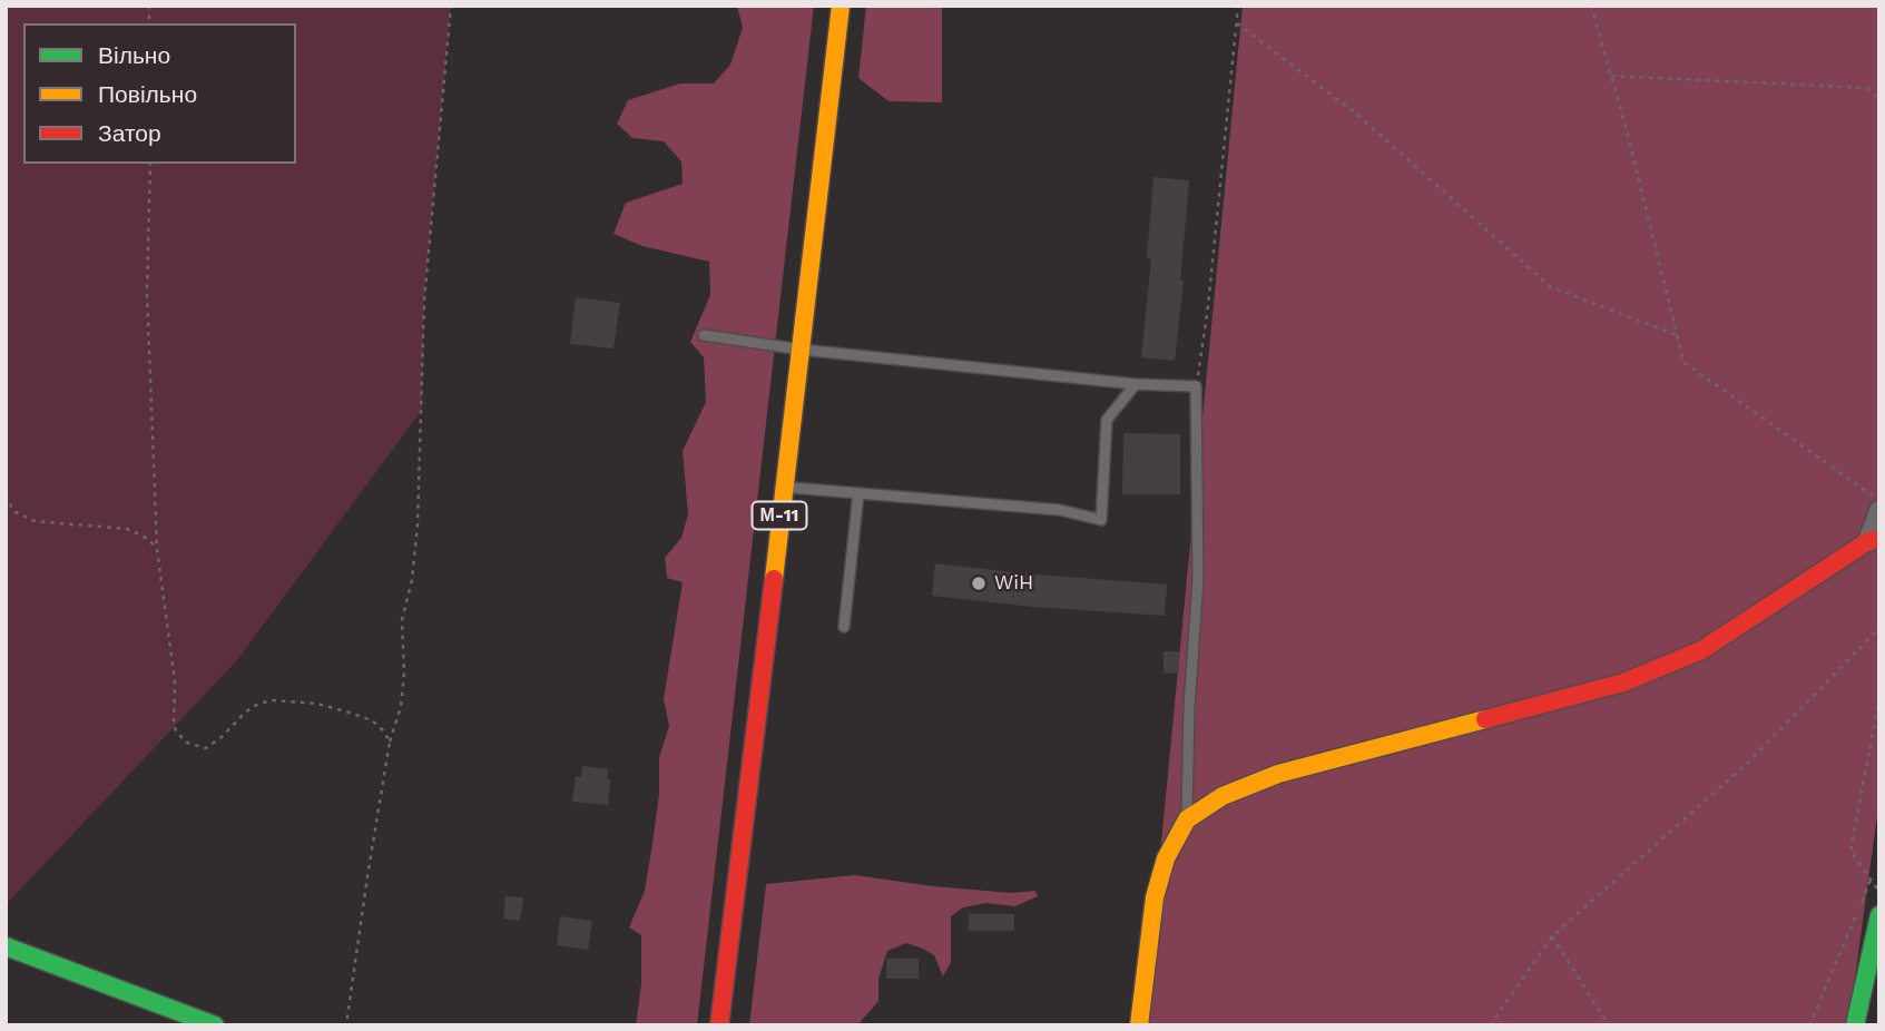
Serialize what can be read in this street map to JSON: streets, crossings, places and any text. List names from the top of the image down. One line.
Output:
{"streets":{"main road":["М-11"]},"places":["WiH"],"legend":["Вільно","Повільно","Затор"]}
